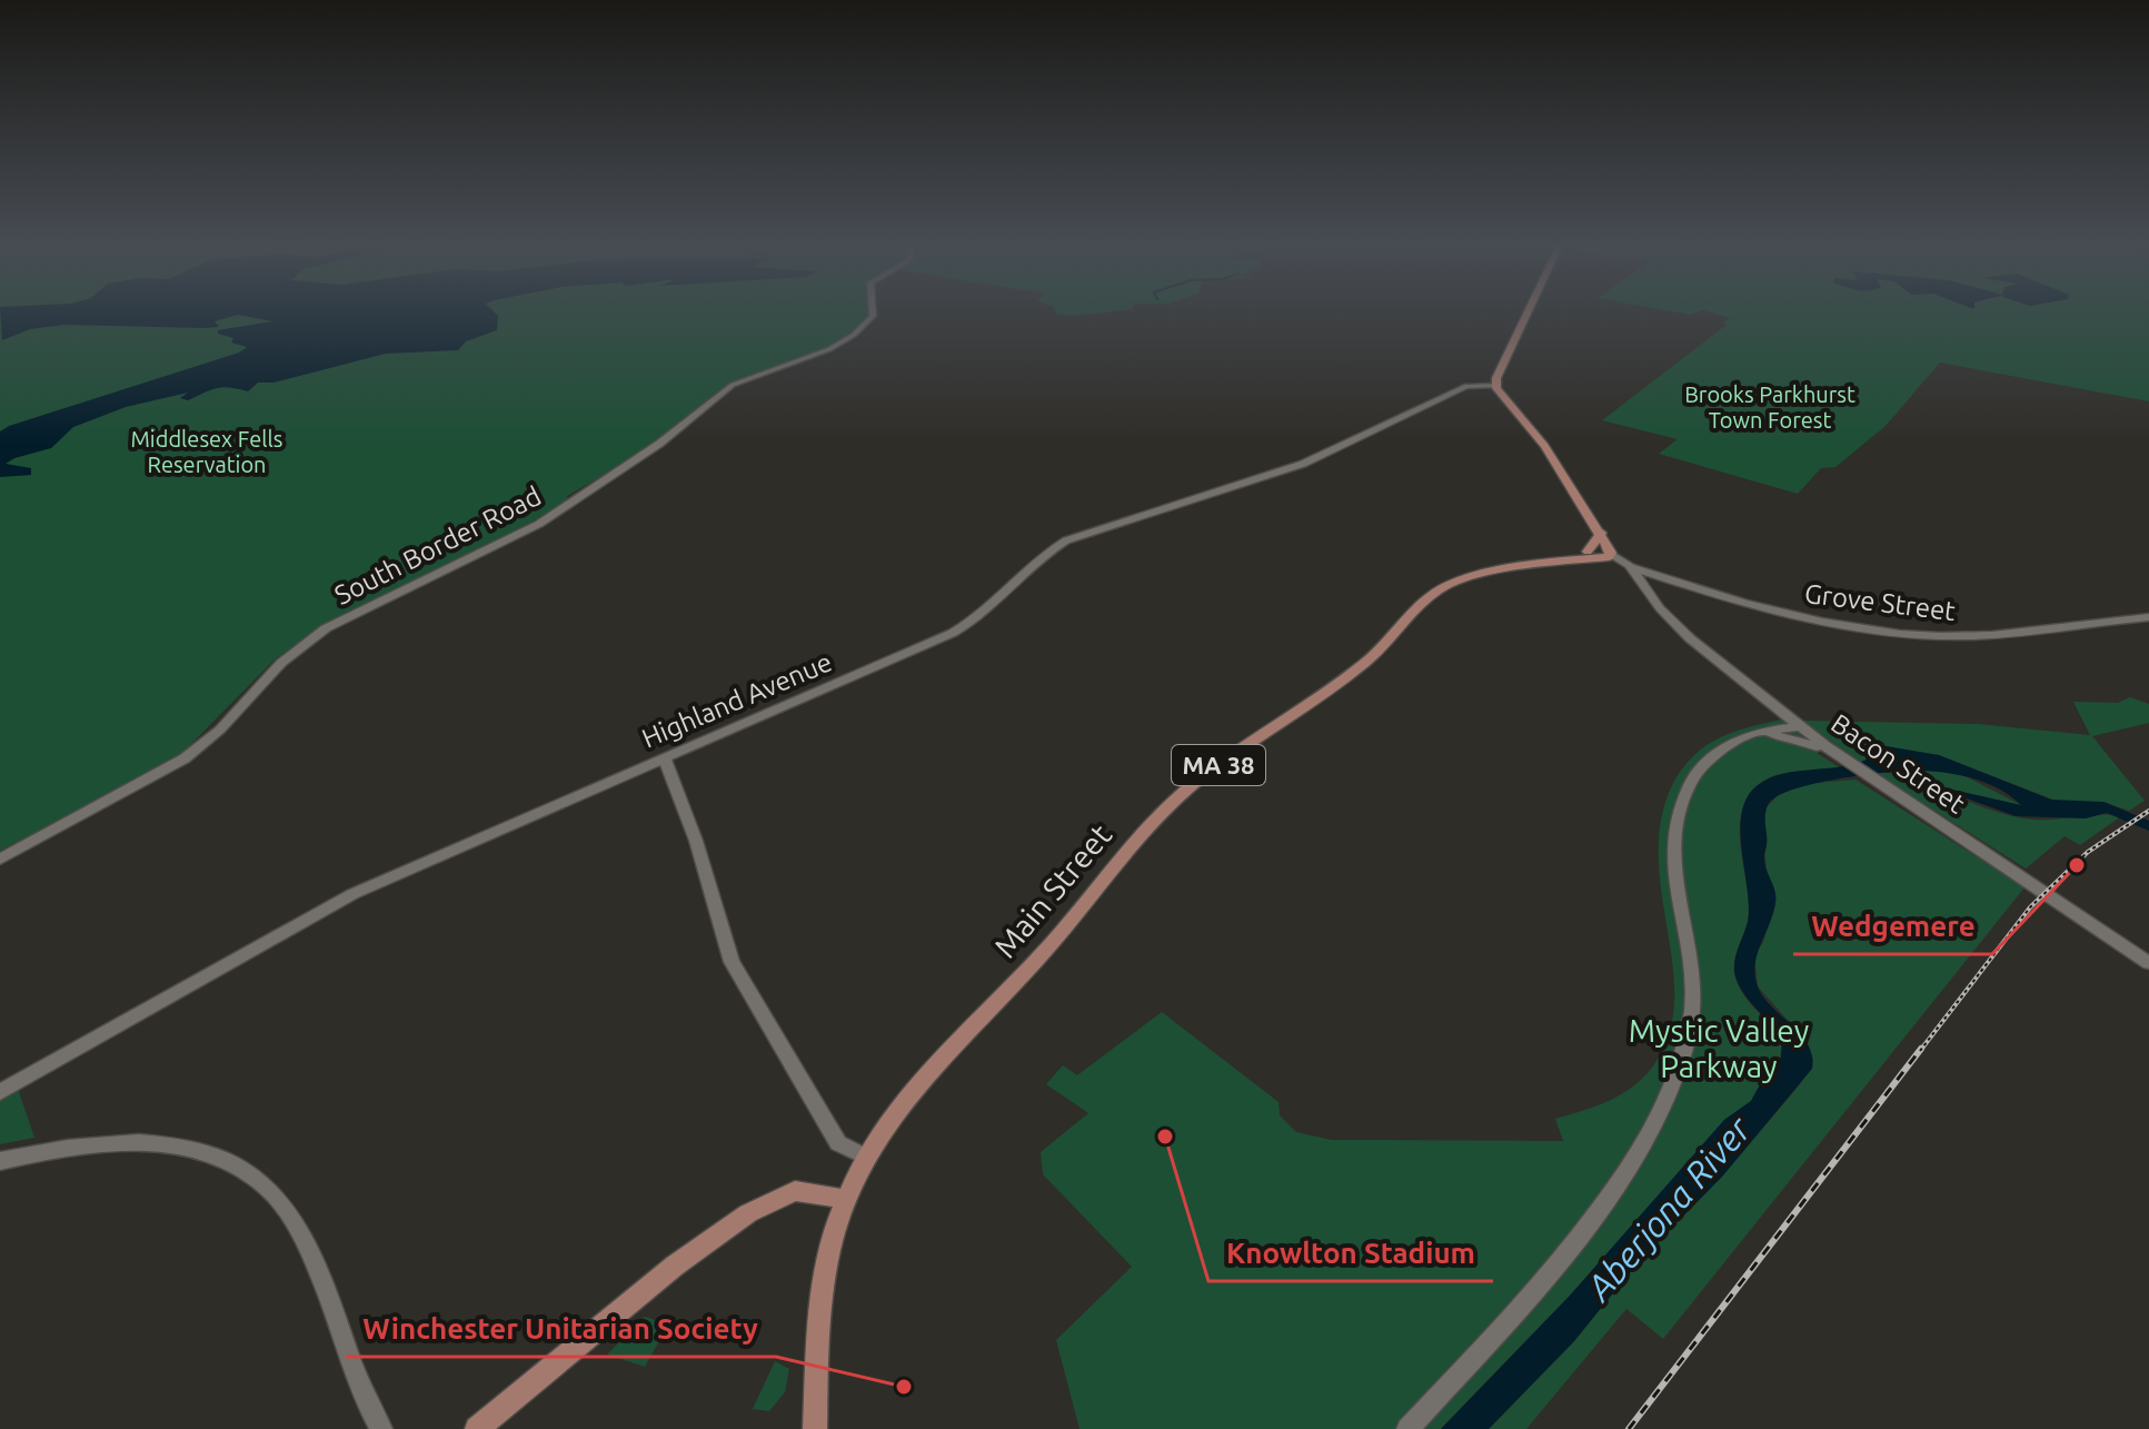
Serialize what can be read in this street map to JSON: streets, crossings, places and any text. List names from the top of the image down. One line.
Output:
{"streets":{"main road":["South Border Road","Grove Street","Highland Avenue","Bacon Street","MA 38","Main Street"]},"crossings":[["Grove Street","Bacon Street"],["Bacon Street","Main Street"]],"water":["Aberjona River"],"parks":["Brooks Parkhurst Town Forest","Middlesex Fells Reservation","Mystic Valley Parkway"],"places":["Wedgemere","Knowlton Stadium","Winchester Unitarian Society"]}
